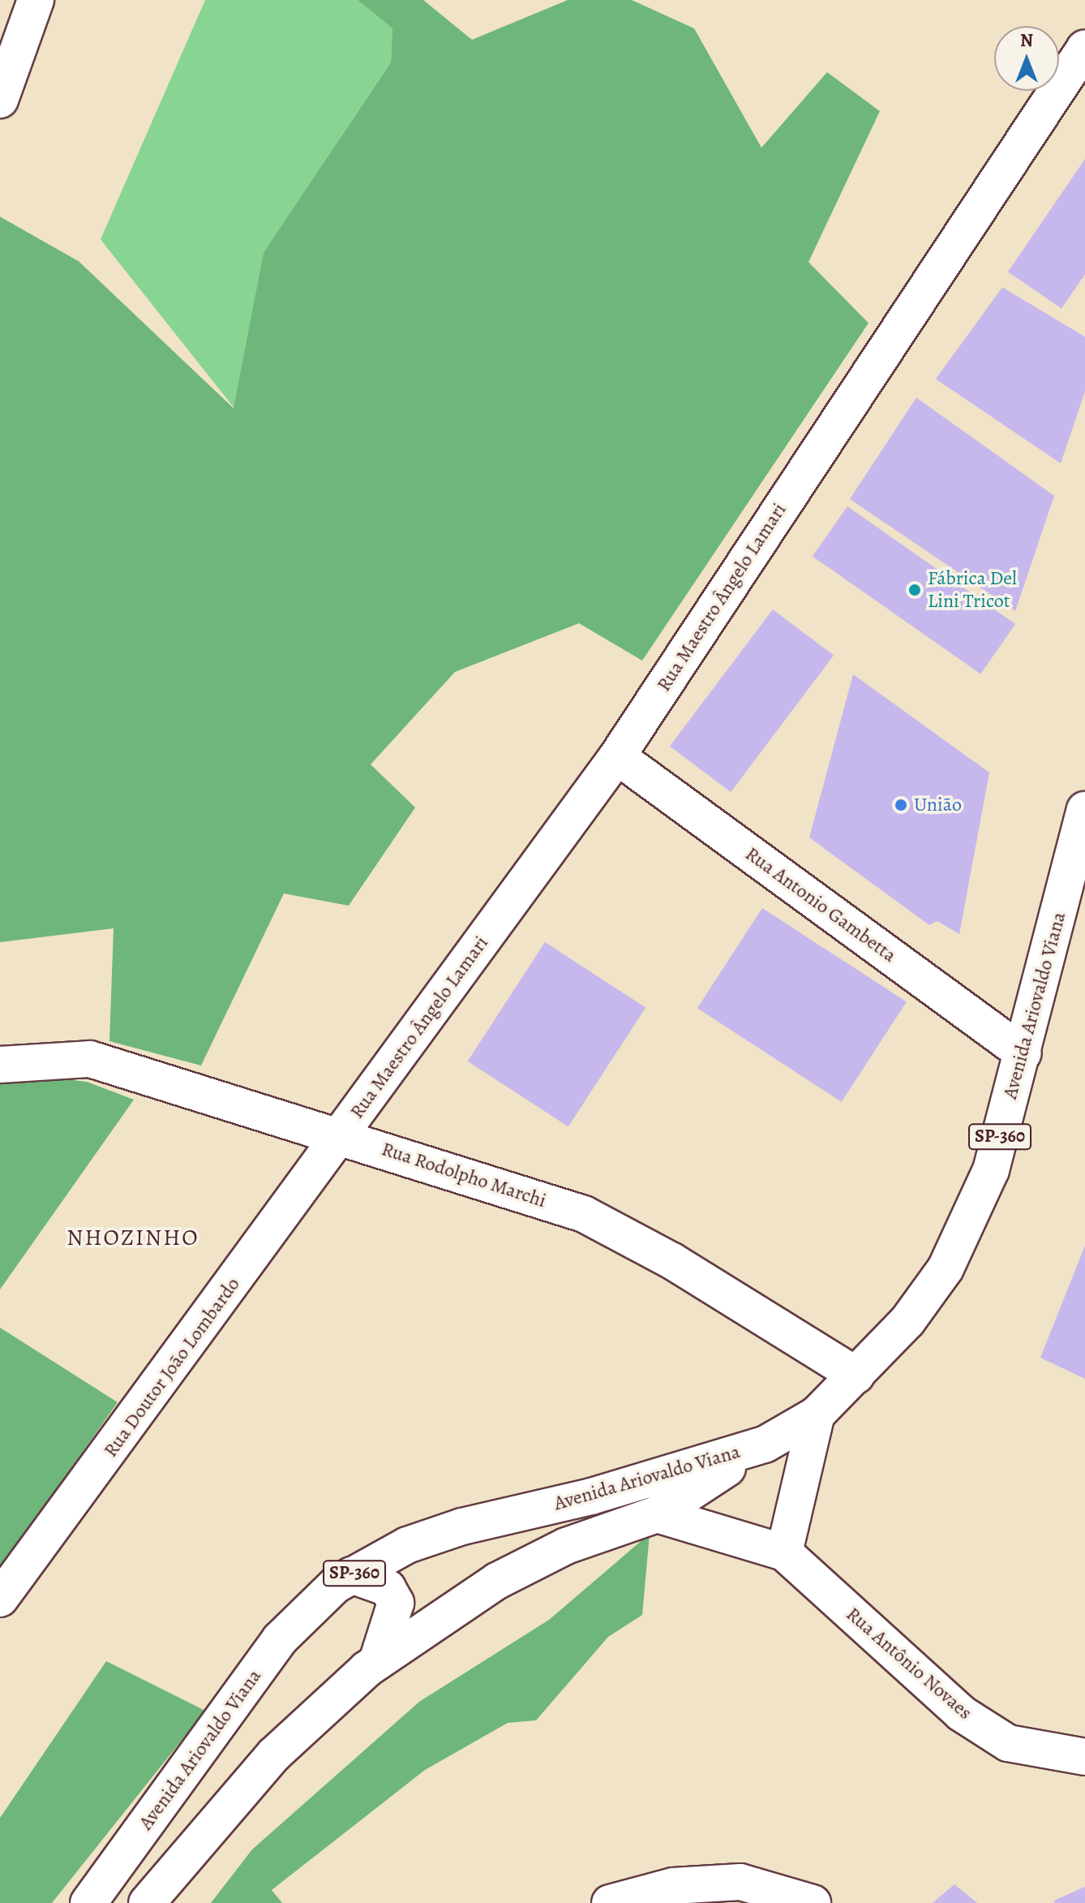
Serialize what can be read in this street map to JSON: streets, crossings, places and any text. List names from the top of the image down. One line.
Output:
{"streets":{"street":["Rua Maestro Ângelo Lamari","Rua Antonio Gambetta","Avenida Ariovaldo Viana","SP-360","Rua Rodolpho Marchi","Rua Doutor João Lombardo","Rua Antônio Novaes"]},"crossings":[["Rua Maestro Ângelo Lamari","Rua Antonio Gambetta"],["Rua Maestro Ângelo Lamari","Rua Rodolpho Marchi"],["Rua Maestro Ângelo Lamari","Rua Doutor João Lombardo"],["Rua Antonio Gambetta","Avenida Ariovaldo Viana"],["Avenida Ariovaldo Viana","SP-360"],["Avenida Ariovaldo Viana","Rua Rodolpho Marchi"],["Avenida Ariovaldo Viana","Rua Antônio Novaes"],["Rua Rodolpho Marchi","Rua Doutor João Lombardo"]],"districts":["NHOZINHO"],"places":["Fábrica Del Lini Tricot","União"],"north":"top"}
